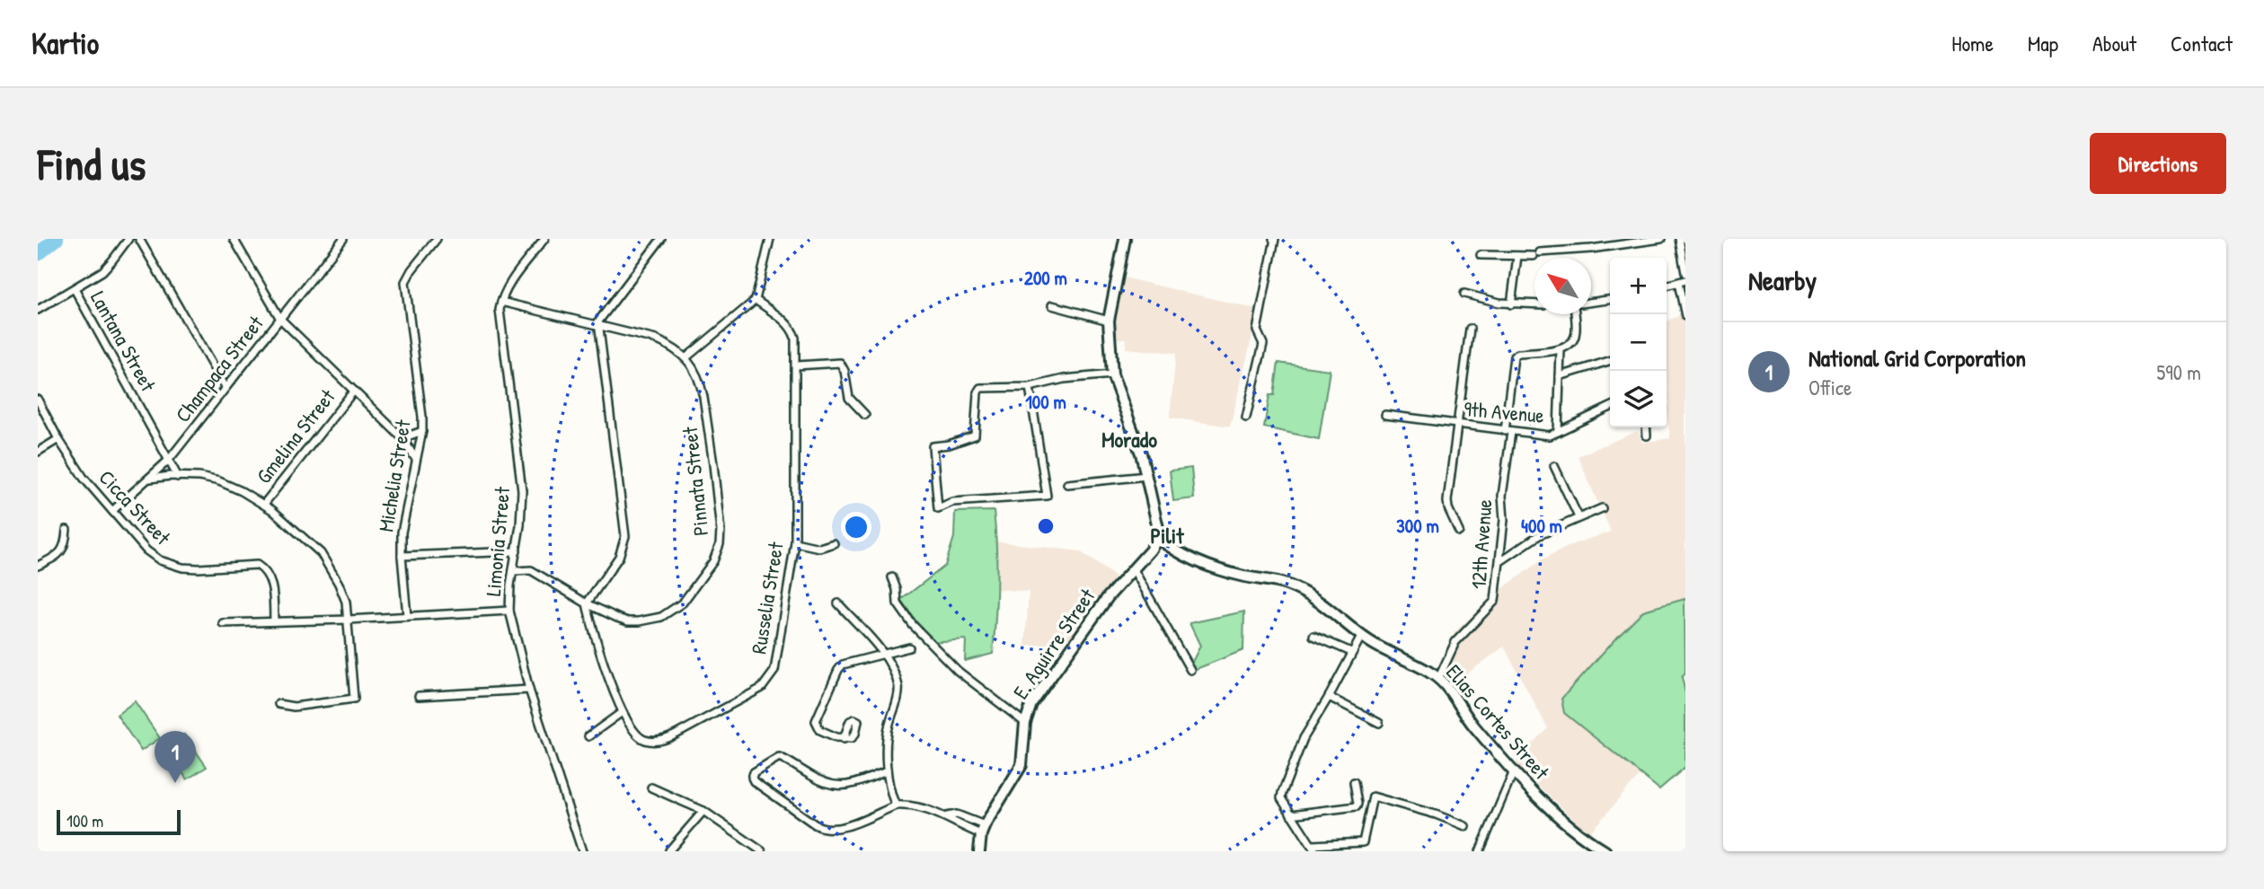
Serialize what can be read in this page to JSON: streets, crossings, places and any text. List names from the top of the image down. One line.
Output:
{"streets":{"street":["Lantana Street","Champaca Street","9th Avenue","Gmelina Street","Michelia Street","Pinnata Street","Cicca Street","Limonia Street","12th Avenue","Russelia Street","E. Aguirre Street","Elias Cortes Street"]},"crossings":[["Lantana Street","Champaca Street"],["Champaca Street","Cicca Street"],["9th Avenue","12th Avenue"],["Pinnata Street","Limonia Street"],["Pinnata Street","Russelia Street"],["12th Avenue","Elias Cortes Street"],["E. Aguirre Street","Elias Cortes Street"]],"districts":["Morado","Pilit"],"scale_bar":"100 m","north":"top left","page":{"header":"Kartio","nav":["Home","Map","About","Contact"],"buttons":"Directions","title":"Find us","heading":"Nearby","map_buttons":["+","−"],"list":[{"mark":"1","name":"National Grid Corporation","note":"Office","value":"590 m"}],"pins":"1","scale":"100 m"},"rings":["200 m","100 m","300 m","400 m"]}
